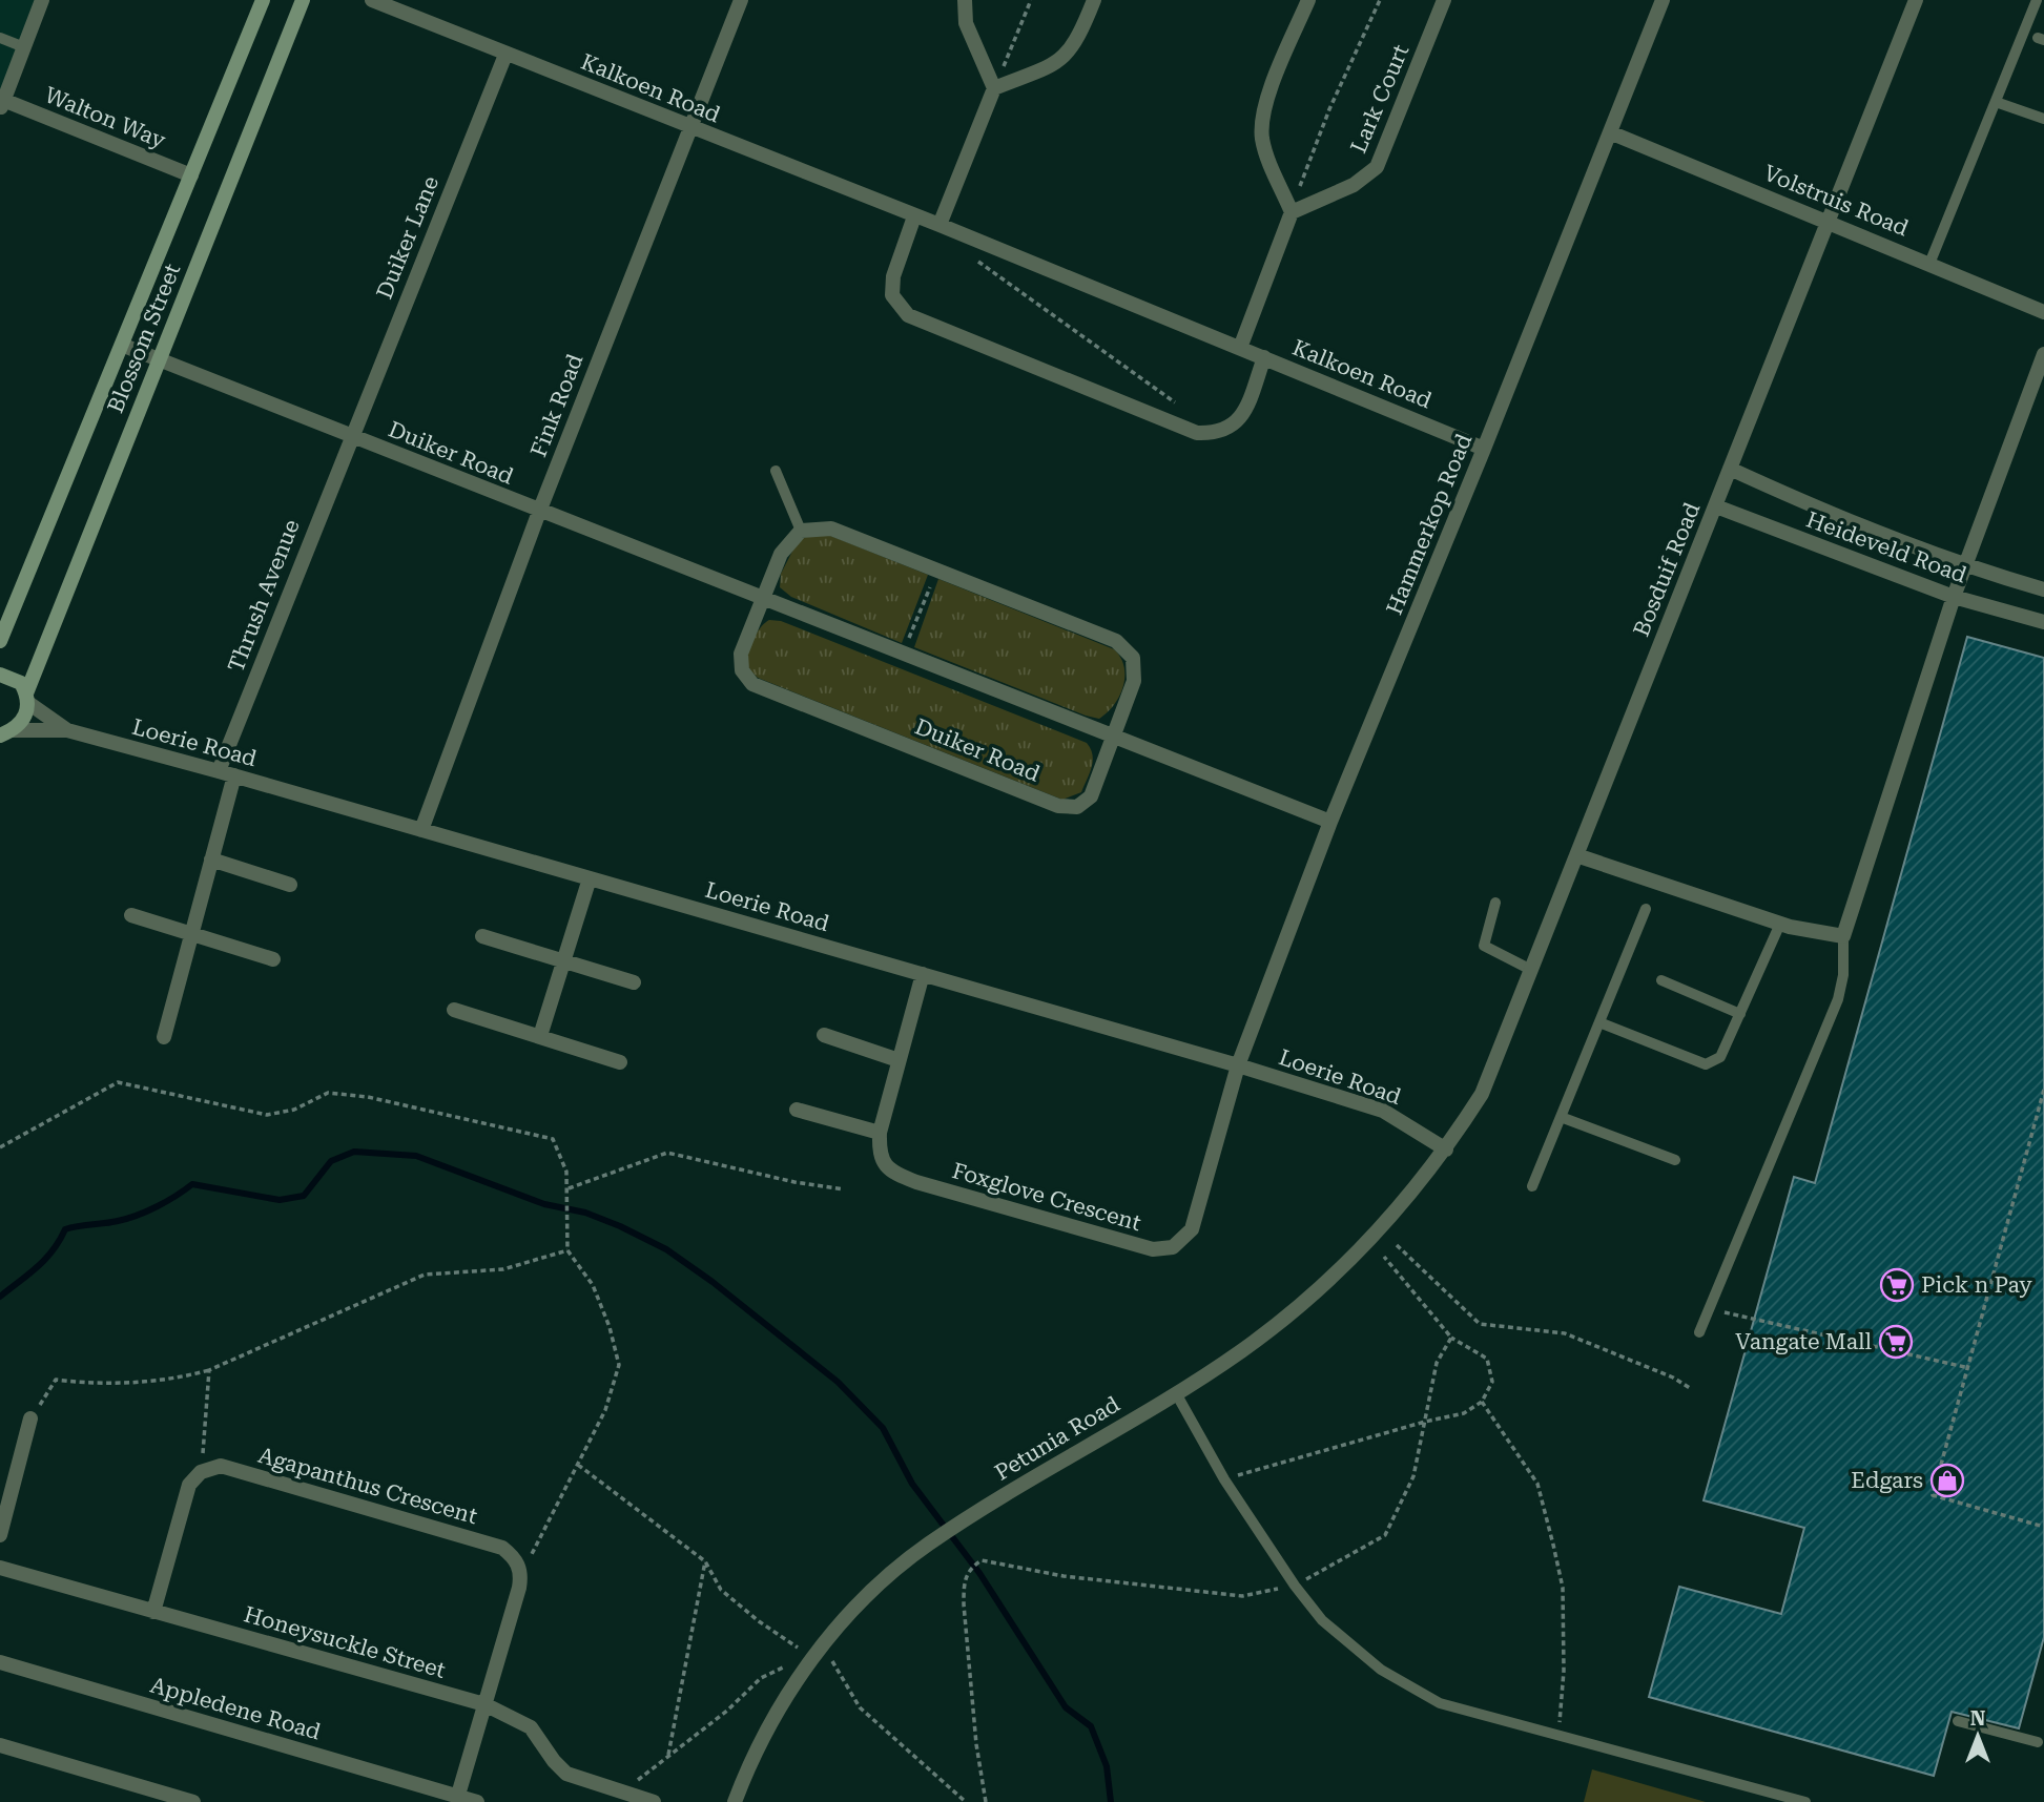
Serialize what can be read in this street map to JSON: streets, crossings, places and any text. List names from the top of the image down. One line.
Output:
{"streets":{"street":["Kalkoen Road","Lark Court","Walton Way","Volstruis Road","Duiker Lane","Blossom Street","Fink Road","Duiker Road","Hammerkop Road","Heideveld Road","Bosduif Road","Thrush Avenue","Loerie Road","Foxglove Crescent","Petunia Road","Agapanthus Crescent","Honeysuckle Street","Appledene Road"]},"crossings":[["Kalkoen Road","Duiker Lane"],["Kalkoen Road","Fink Road"],["Kalkoen Road","Hammerkop Road"],["Walton Way","Blossom Street"],["Volstruis Road","Hammerkop Road"],["Volstruis Road","Bosduif Road"],["Duiker Lane","Duiker Road"],["Duiker Lane","Thrush Avenue"],["Blossom Street","Duiker Road"],["Blossom Street","Loerie Road"],["Fink Road","Duiker Road"],["Fink Road","Loerie Road"],["Duiker Road","Hammerkop Road"],["Duiker Road","Thrush Avenue"],["Hammerkop Road","Loerie Road"],["Hammerkop Road","Foxglove Crescent"],["Heideveld Road","Bosduif Road"],["Bosduif Road","Loerie Road"],["Bosduif Road","Petunia Road"],["Thrush Avenue","Loerie Road"],["Loerie Road","Foxglove Crescent"],["Loerie Road","Petunia Road"]],"places":{"supermarket":["Pick n Pay","Vangate Mall"],"shop":["Edgars"]},"north":"top"}
